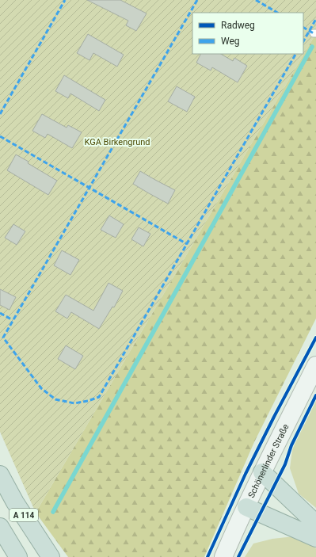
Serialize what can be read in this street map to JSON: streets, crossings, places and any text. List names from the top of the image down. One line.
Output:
{"streets":{"highway":["A 114"],"main road":["Schönerlinder Straße"]},"parks":["KGA Birkengrund"],"legend":["Radweg","Weg"]}
